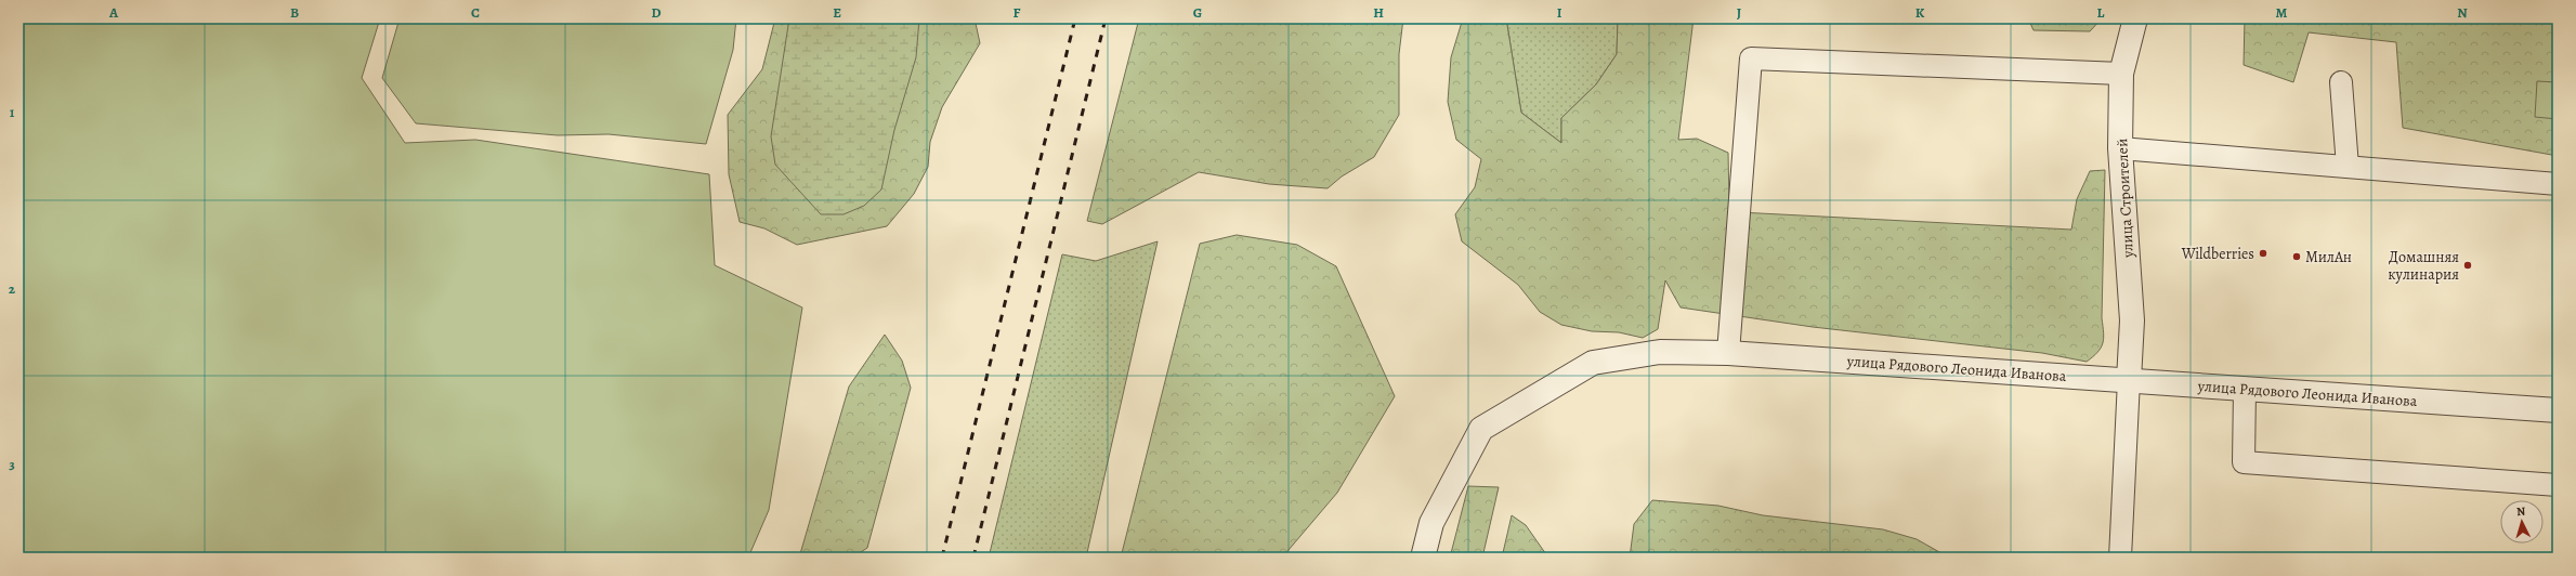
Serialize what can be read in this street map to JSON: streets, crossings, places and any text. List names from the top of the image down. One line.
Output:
{"streets":{"street":["улица Строителей","улица Рядового Леонида Иванова"]},"crossings":[["улица Строителей","улица Рядового Леонида Иванова"]],"places":["Wildberries","МилАн","Домашняя кулинария"],"north":"top","grid":{"columns":["A","B","C","D","E","F","G","H","I","J","K","L","M","N"],"rows":["1","2","3"]}}
